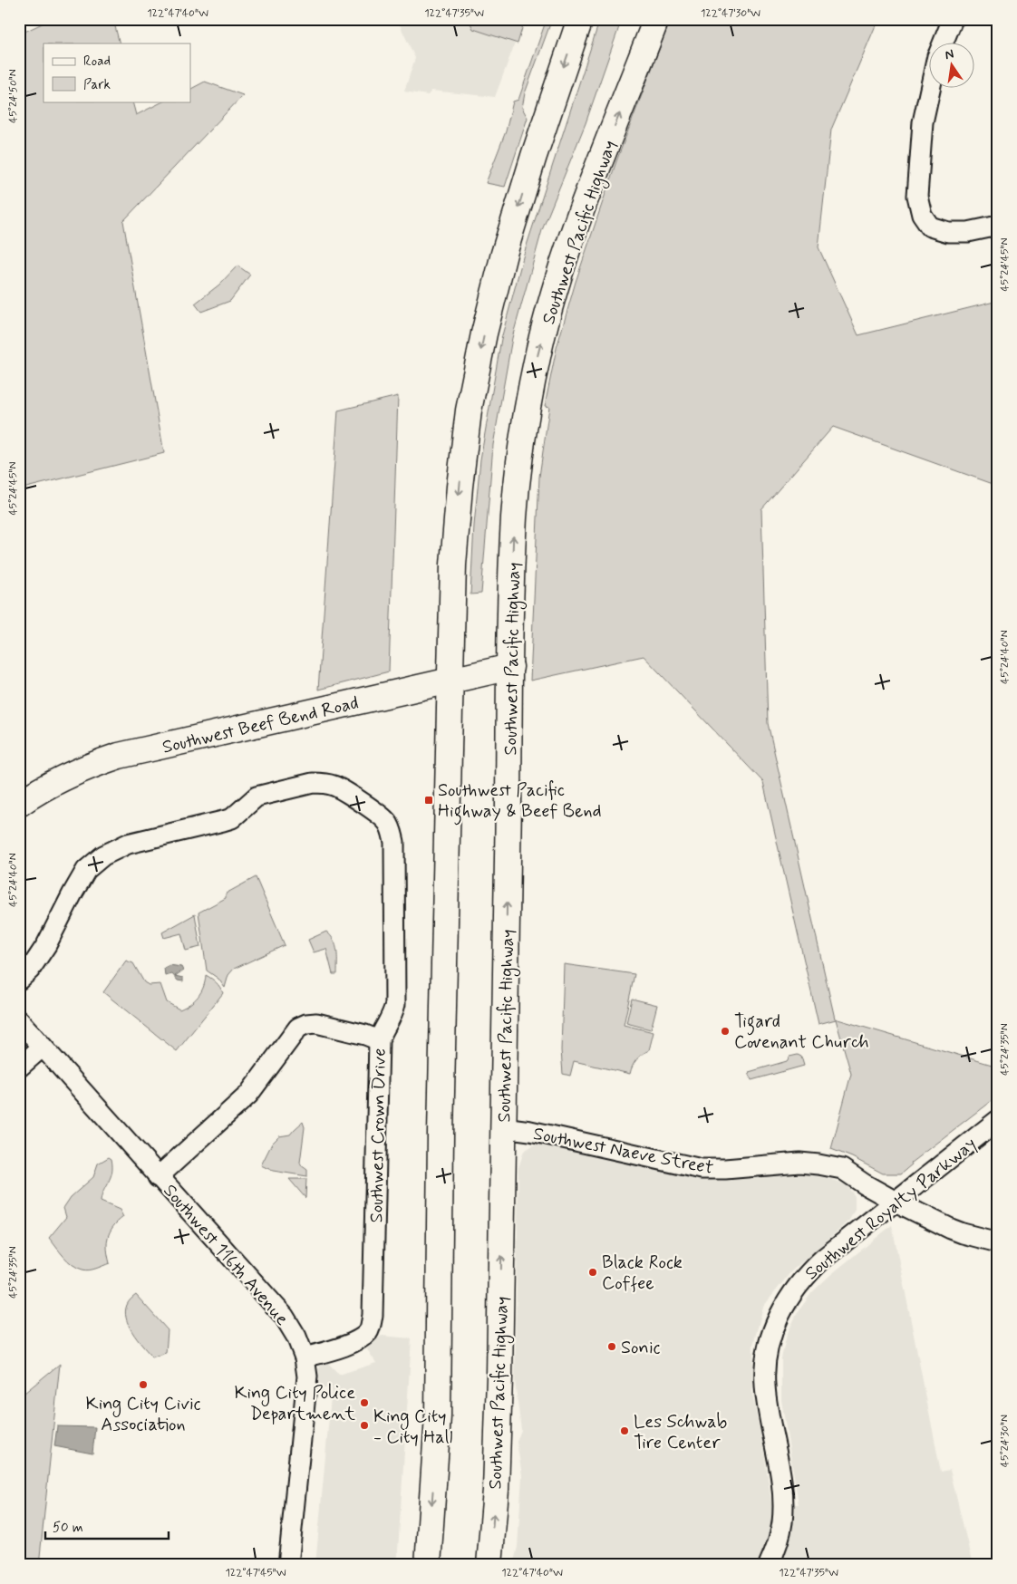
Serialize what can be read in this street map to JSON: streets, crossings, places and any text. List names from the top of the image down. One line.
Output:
{"streets":{"main road":["Southwest Pacific Highway","Southwest Beef Bend Road"],"street":["Southwest Crown Drive","Southwest Naeve Street","Southwest Royalty Parkway","Southwest 116th Avenue"]},"crossings":[["Southwest Pacific Highway","Southwest Beef Bend Road"],["Southwest Pacific Highway","Southwest Naeve Street"],["Southwest Crown Drive","Southwest 116th Avenue"],["Southwest Naeve Street","Southwest Royalty Parkway"]],"places":{"transit":["Southwest Pacific Highway & Beef Bend"],"other":["Tigard Covenant Church","Black Rock Coffee","Sonic","King City Civic Association","King City Police Department","King City - City Hall","Les Schwab Tire Center"]},"legend":["Road","Park"],"scale_bar":"50 m","north":"top","coordinates":["122°47'40\"W","122°47'35\"W","122°47'30\"W","45°24'50\"N","45°24'45\"N","45°24'40\"N","45°24'35\"N","45°24'30\"N","122°47'45\"W"]}
